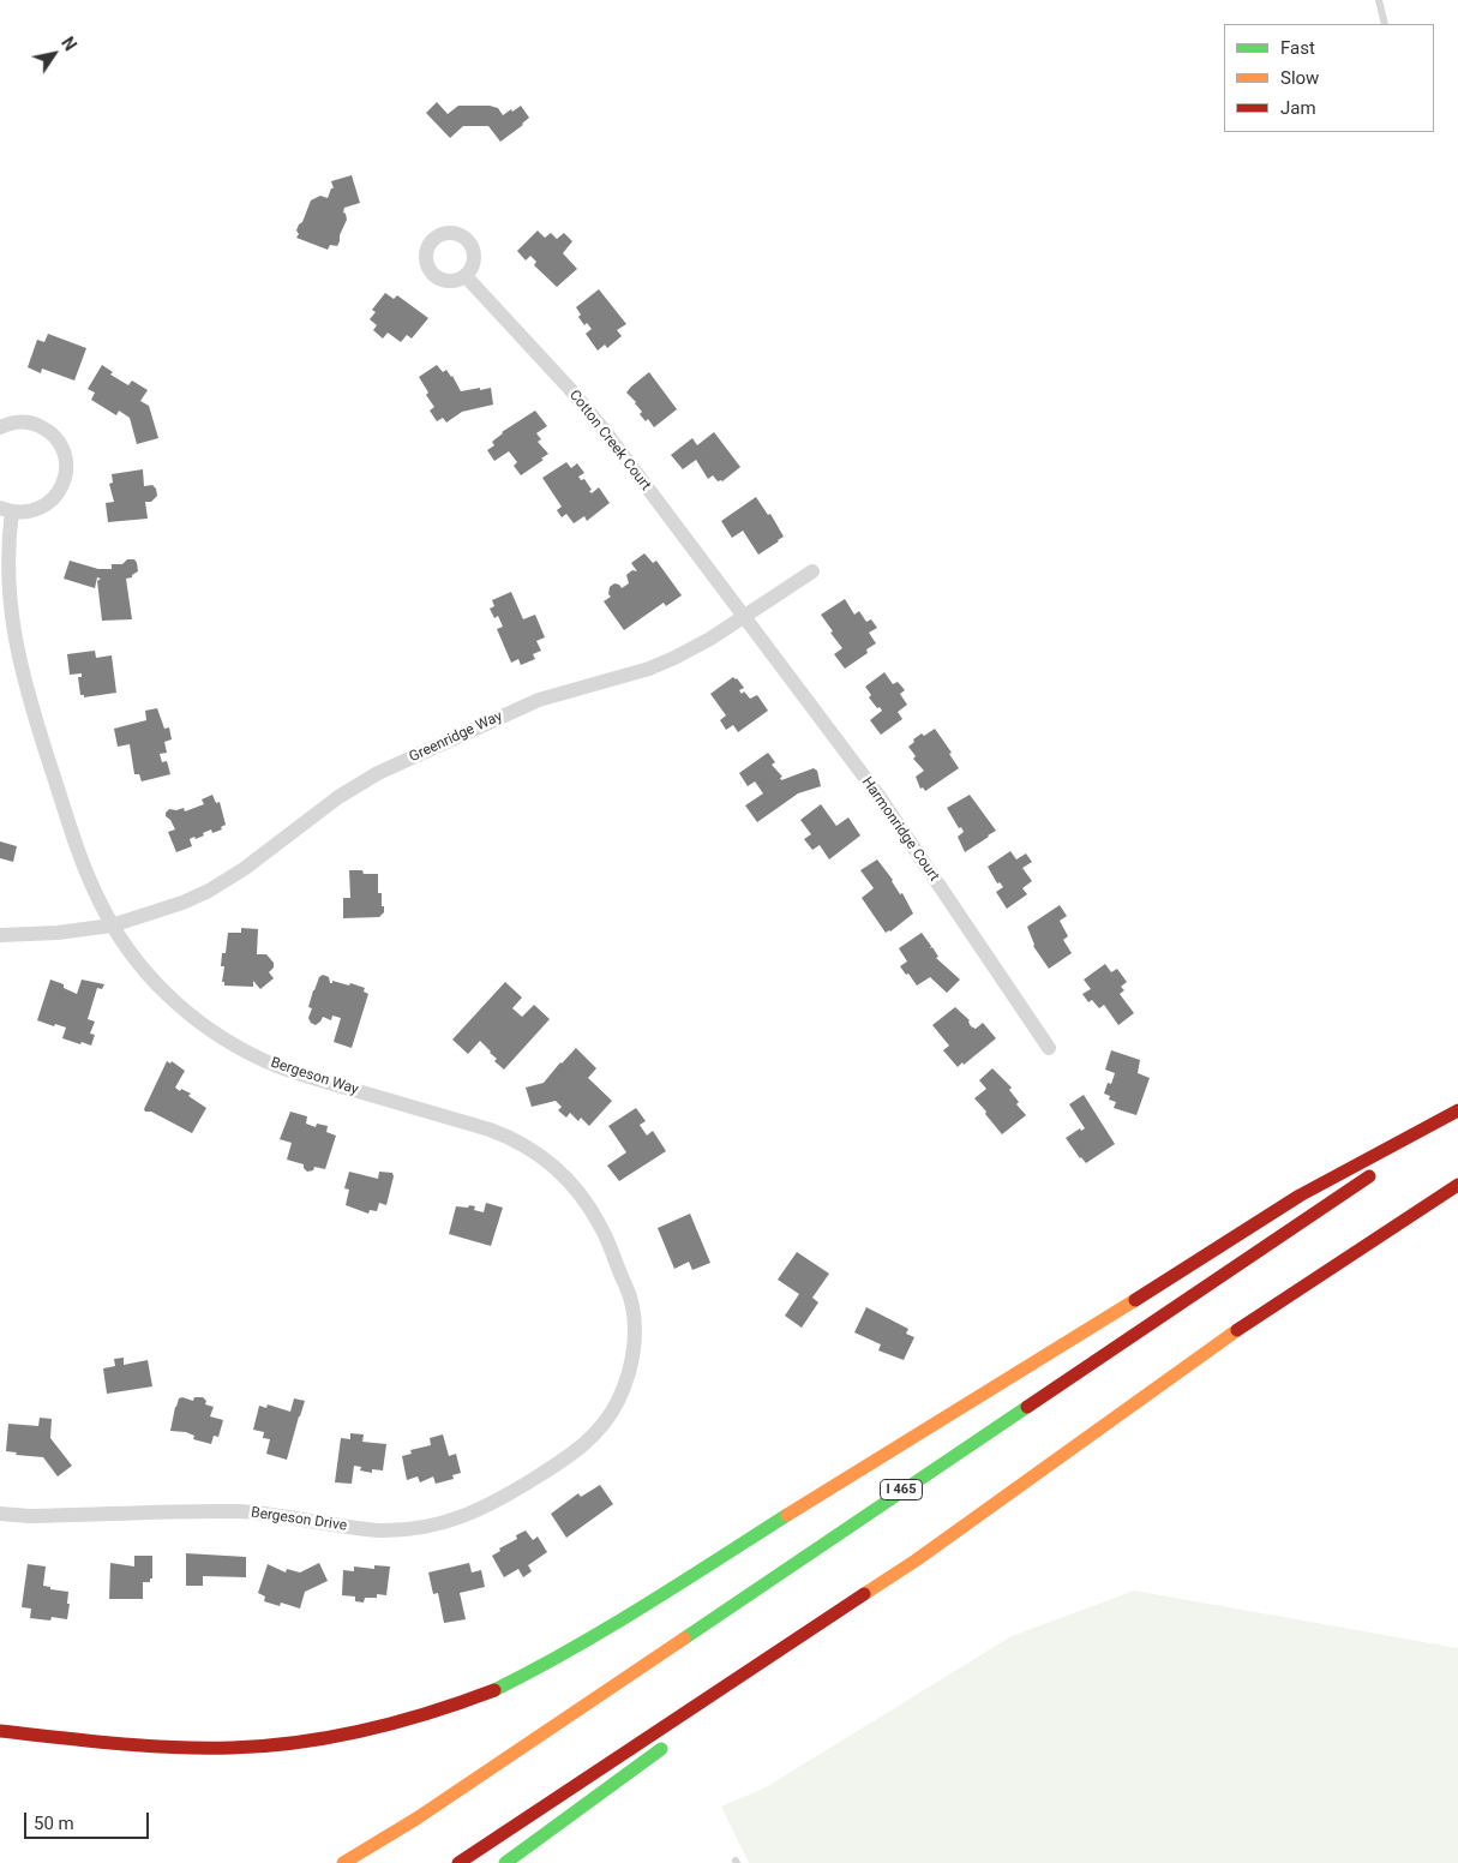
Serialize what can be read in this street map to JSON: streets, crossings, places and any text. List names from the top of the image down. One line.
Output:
{"streets":{"highway":["I 465"],"street":["Cotton Creek Court","Greenridge Way","Harmonridge Court","Bergeson Way","Bergeson Drive"]},"crossings":[["Cotton Creek Court","Greenridge Way"],["Cotton Creek Court","Harmonridge Court"],["Greenridge Way","Harmonridge Court"],["Greenridge Way","Bergeson Way"],["Bergeson Way","Bergeson Drive"]],"legend":["Fast","Slow","Jam"],"scale_bar":"50 m","north":"top right"}
